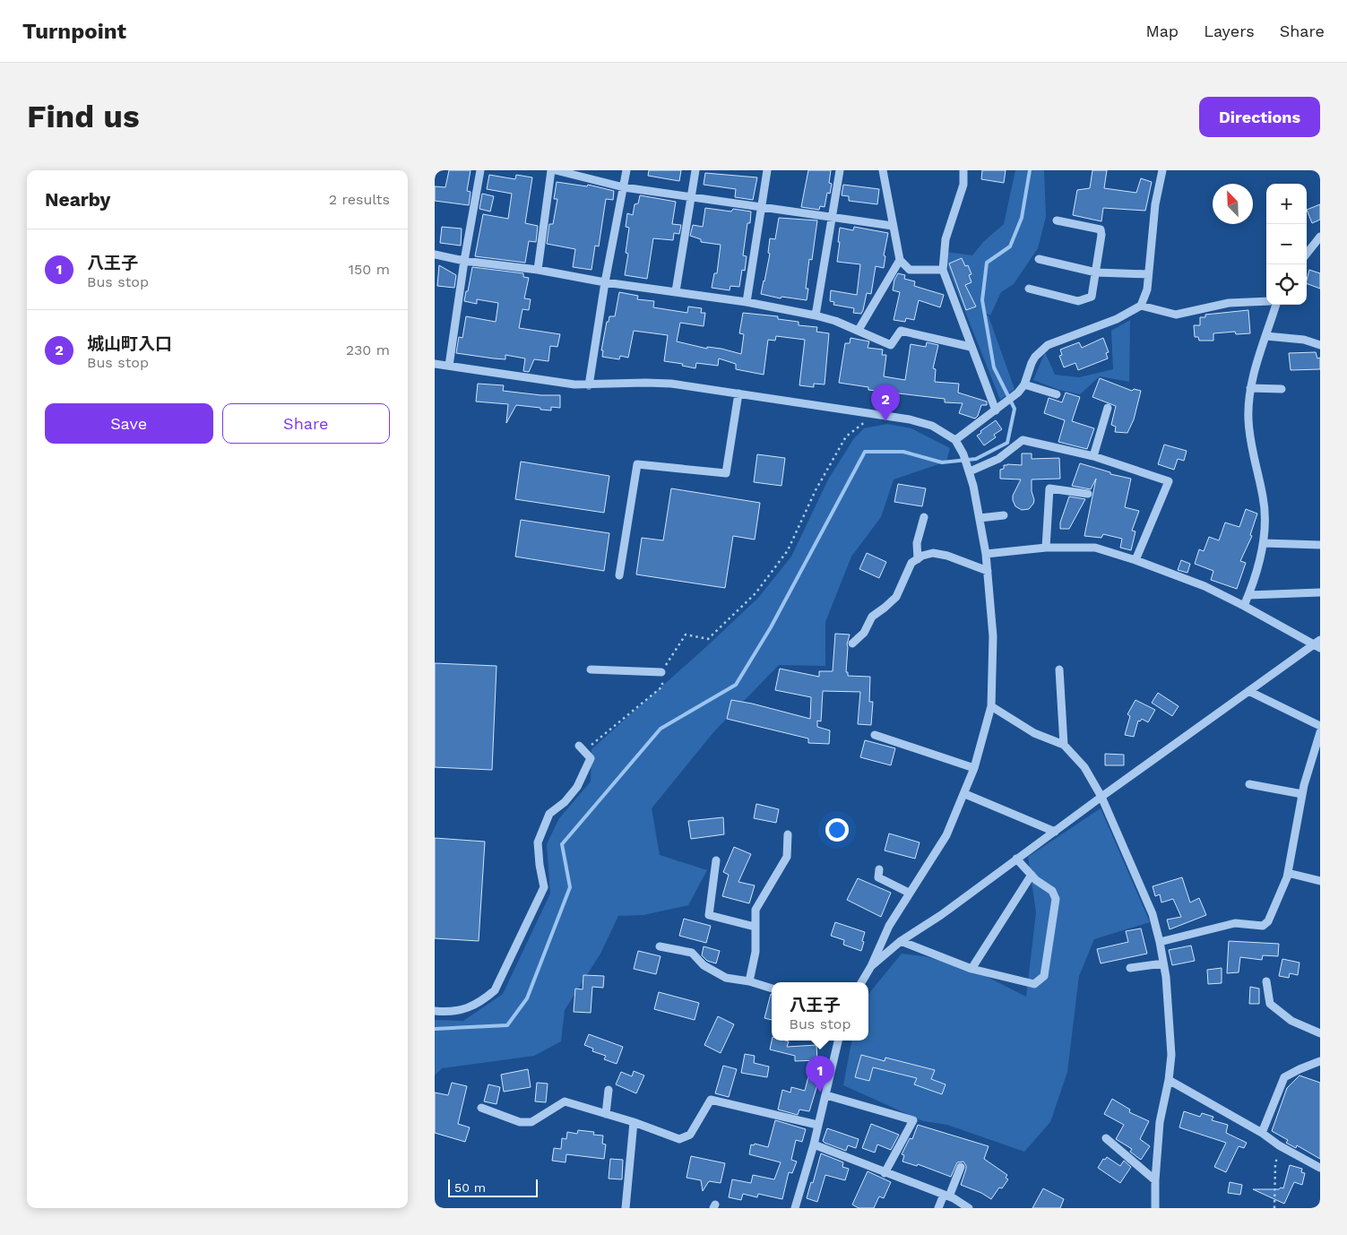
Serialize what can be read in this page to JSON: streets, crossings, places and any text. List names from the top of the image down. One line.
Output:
{"scale_bar":"50 m","north":"top left","page":{"header":"Turnpoint","nav":["Map","Layers","Share"],"buttons":["Directions",["Save","Share"]],"title":"Find us","heading":["Nearby","2 results"],"map_buttons":["+","−"],"list":[{"mark":"1","name":"八王子","note":"Bus stop","value":"150 m"},{"mark":"2","name":"城山町入口","note":"Bus stop","value":"230 m"}],"pins":["2","1"],"popup":["八王子","Bus stop"],"scale":"50 m"}}
